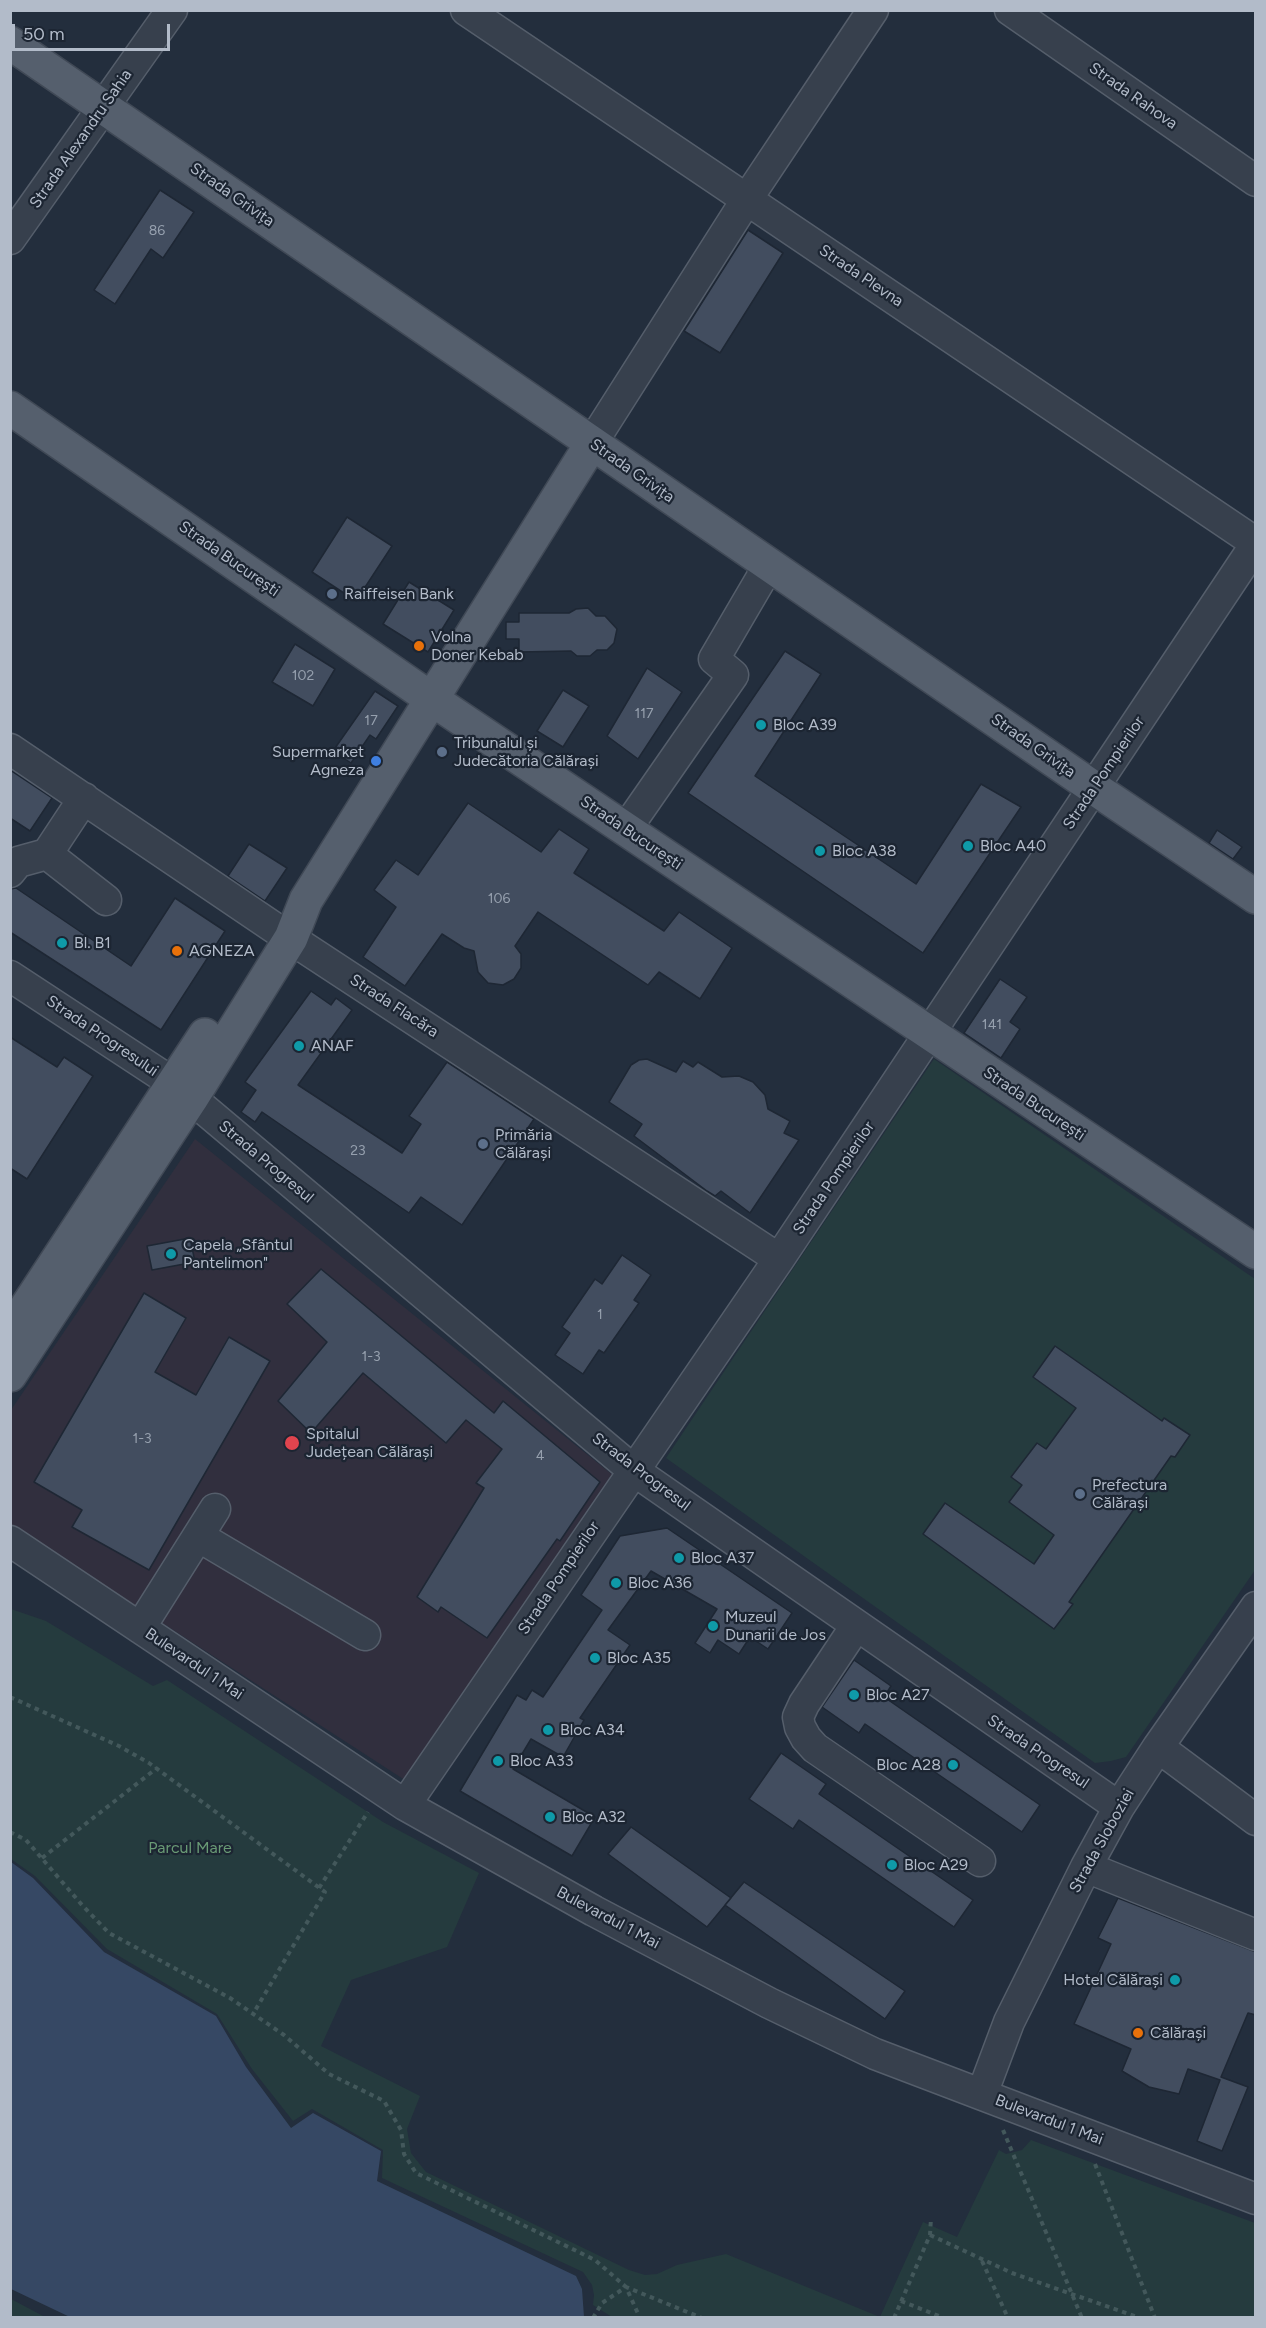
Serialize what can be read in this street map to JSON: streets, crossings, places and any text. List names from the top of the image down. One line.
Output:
{"streets":{"main road":["Strada Grivița","Strada București"],"street":["Strada Rahova","Strada Alexandru Sahia","Strada Plevna","Strada Pompierilor","Strada Flacăra","Strada Progresului","Strada Progresul","Bulevardul 1 Mai","Strada Sloboziei"]},"crossings":[["Strada Alexandru Sahia","Strada Grivița"],["Strada Grivița","Strada Pompierilor"],["Strada Plevna","Strada Pompierilor"],["Strada București","Strada Pompierilor"],["Strada Pompierilor","Strada Flacăra"],["Strada Pompierilor","Strada Progresul"],["Strada Pompierilor","Bulevardul 1 Mai"],["Strada Progresului","Strada Progresul"],["Strada Progresul","Strada Sloboziei"],["Bulevardul 1 Mai","Strada Sloboziei"]],"parks":["Parcul Mare"],"places":["Raiffeisen Bank","Volna Doner Kebab","Bloc A39","Tribunalul și Judecătoria Călărași","Supermarket Agneza","Bloc A40","Bloc A38","Bl. B1","AGNEZA","ANAF","Primăria Călărași","Capela „Sfântul Pantelimon\"","Spitalul Județean Călărași","Prefectura Călărași","Bloc A37","Bloc A36","Muzeul Dunarii de Jos","Bloc A35","Bloc A27","Bloc A34","Bloc A33","Bloc A28","Bloc A32","Bloc A29","Hotel Călărași","Călărași"],"house_numbers":["86","102","117","17","106","141","23","1","1-3","1-3","4"],"scale_bar":"50 m"}
